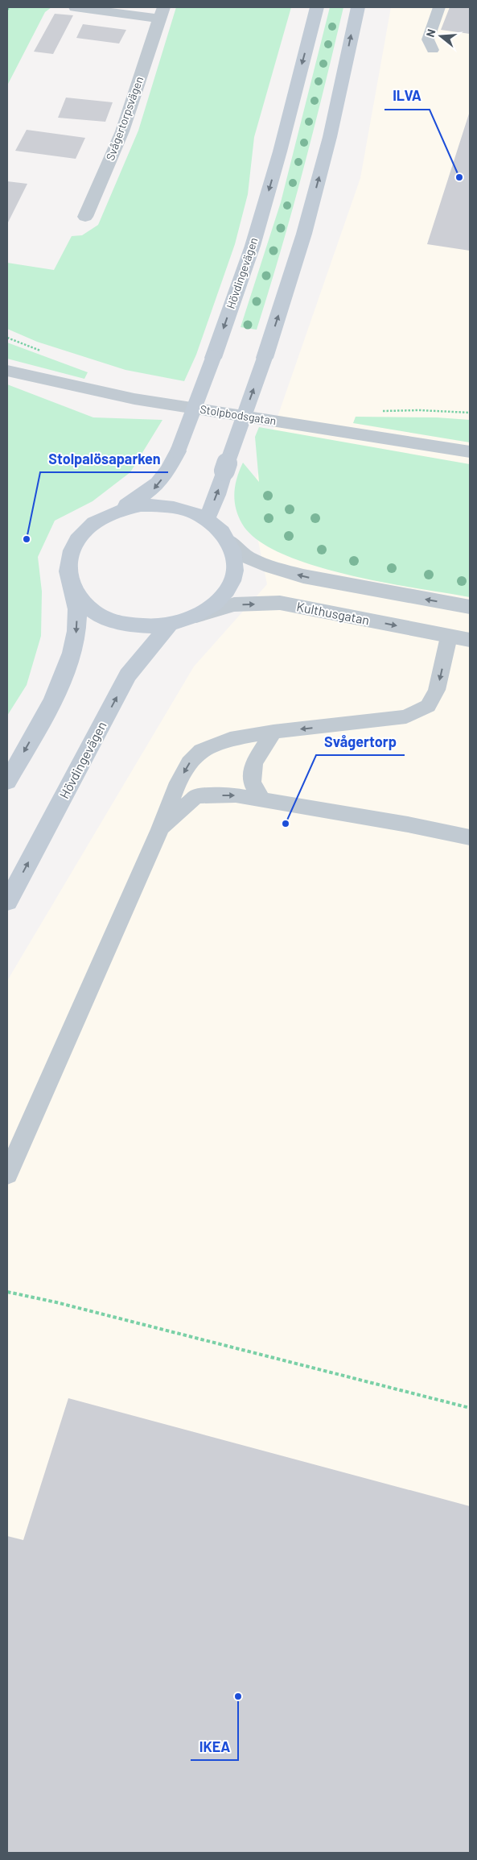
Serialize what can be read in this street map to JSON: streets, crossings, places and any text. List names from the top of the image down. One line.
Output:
{"streets":{"street":["Svågertorpsvägen","Hövdingevägen","Stolpbodsgatan","Kulthusgatan"]},"crossings":[["Hövdingevägen","Kulthusgatan"]],"places":["ILVA","Stolpalösaparken","Svågertorp","IKEA"],"north":"left"}
